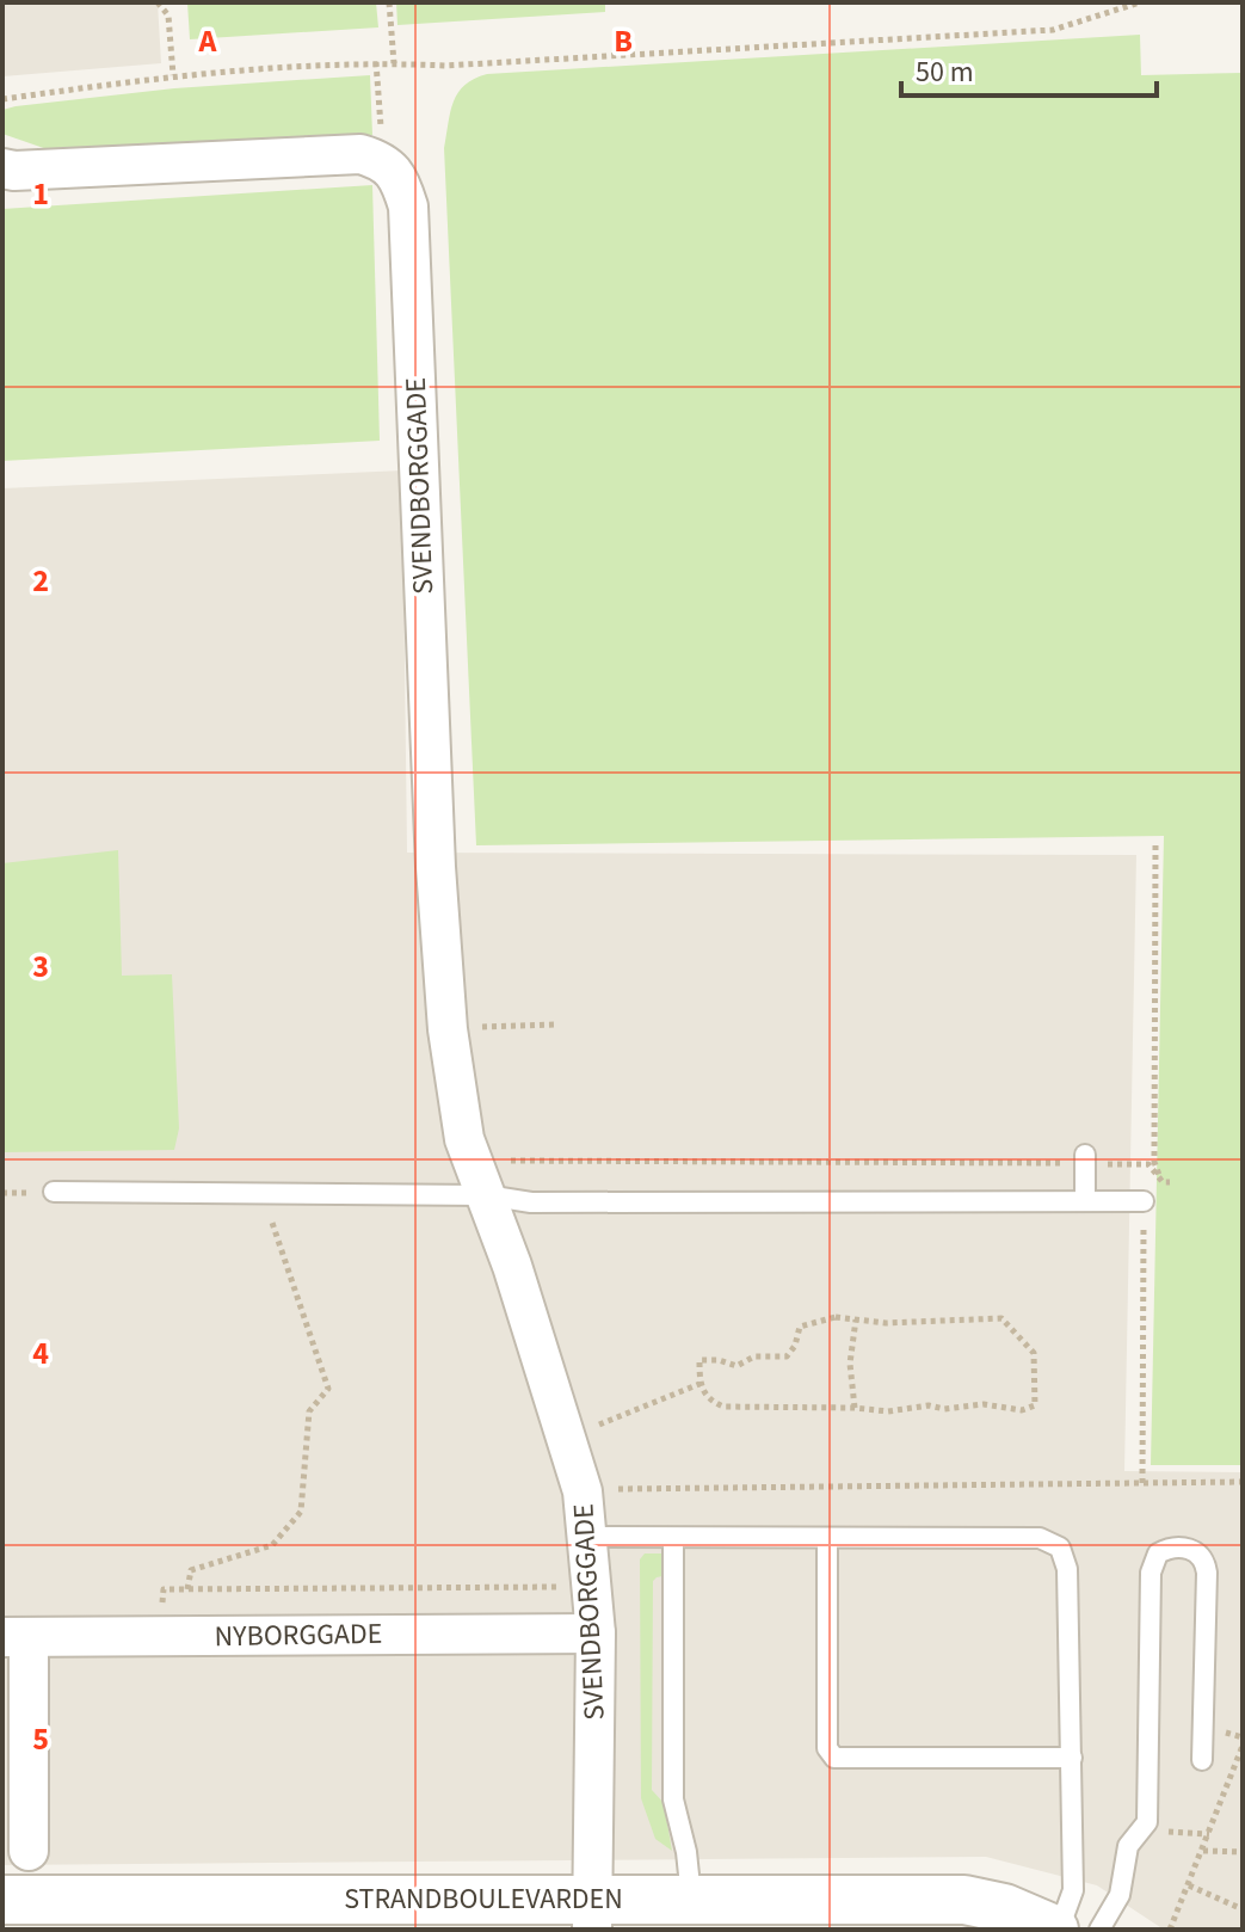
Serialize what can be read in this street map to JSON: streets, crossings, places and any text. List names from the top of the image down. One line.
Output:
{"streets":{"street":["SVENDBORGGADE","NYBORGGADE","STRANDBOULEVARDEN"]},"crossings":[["SVENDBORGGADE","NYBORGGADE"],["SVENDBORGGADE","STRANDBOULEVARDEN"]],"scale_bar":"50 m","grid":{"columns":["A","B"],"rows":["1","2","3","4","5"]}}
